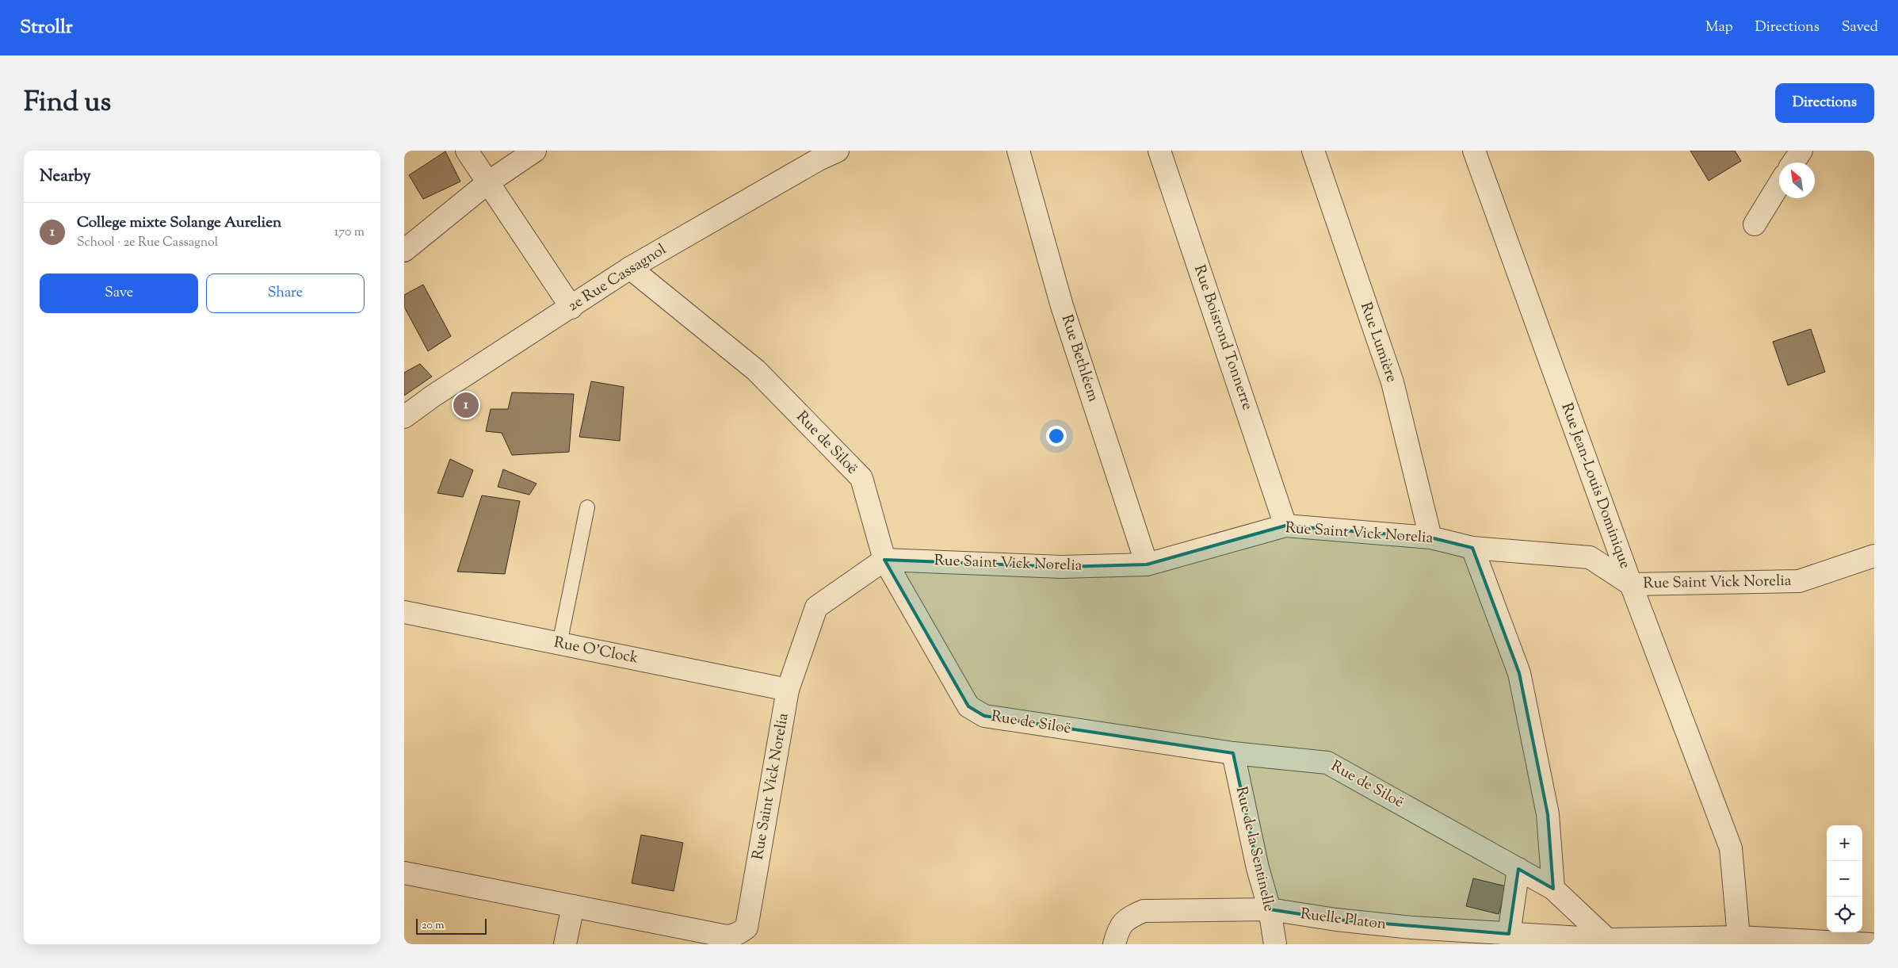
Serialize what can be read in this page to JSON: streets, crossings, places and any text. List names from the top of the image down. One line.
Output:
{"streets":{"street":["2e Rue Cassagnol","Rue Boisrond Tonnerre","Rue Lumière","Rue Bethléem","Rue de Siloë","Rue Jean-Louis Dominique","Rue Saint Vick Norelia","Rue O'Clock","Rue de la Sentinelle","Ruelle Platon"]},"crossings":[["2e Rue Cassagnol","Rue de Siloë"],["Rue Boisrond Tonnerre","Rue Saint Vick Norelia"],["Rue Lumière","Rue Saint Vick Norelia"],["Rue Bethléem","Rue Saint Vick Norelia"],["Rue de Siloë","Rue Saint Vick Norelia"],["Rue de Siloë","Rue de la Sentinelle"],["Rue de Siloë","Ruelle Platon"],["Rue Jean-Louis Dominique","Rue Saint Vick Norelia"],["Rue Jean-Louis Dominique","Ruelle Platon"],["Rue Saint Vick Norelia","Rue O'Clock"],["Rue de la Sentinelle","Ruelle Platon"]],"scale_bar":"20 m","north":"top left","page":{"header":"Strollr","nav":["Map","Directions","Saved"],"title":"Find us","buttons":["Directions",["Save","Share"]],"heading":"Nearby","list":[{"mark":"1","name":"College mixte Solange Aurelien","note":"School · 2e Rue Cassagnol","value":"170 m"}],"pins":"1","map_buttons":["+","−"],"scale":"20 m"}}
